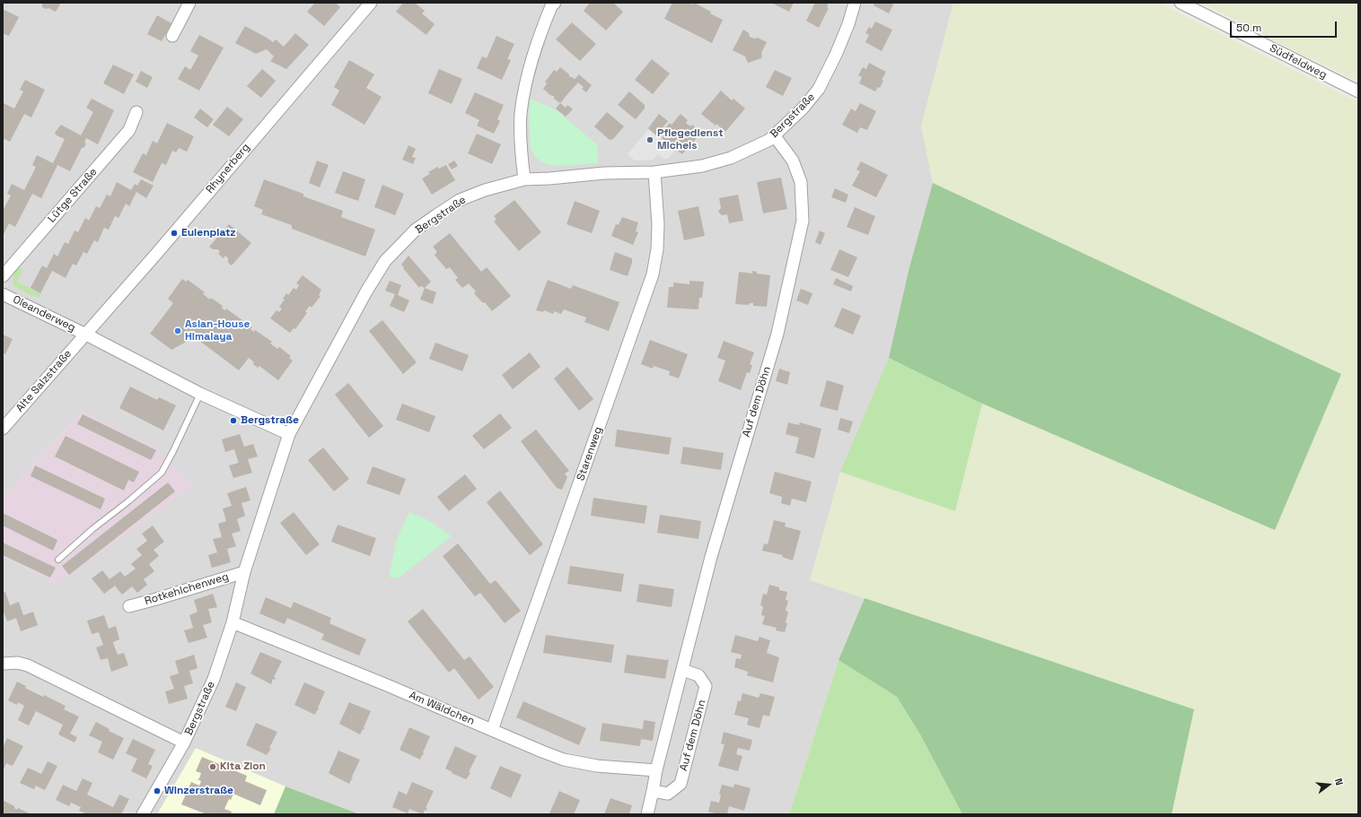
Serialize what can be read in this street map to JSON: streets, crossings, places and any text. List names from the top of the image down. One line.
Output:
{"streets":{"street":["Südfeldweg","Bergstraße","Rhynerberg","Lütge Straße","Oleanderweg","Alte Salzstraße","Auf dem Döhn","Starenweg","Rotkehlchenweg","Am Wäldchen"]},"crossings":[["Bergstraße","Auf dem Döhn"],["Bergstraße","Starenweg"],["Bergstraße","Rotkehlchenweg"],["Bergstraße","Am Wäldchen"],["Rhynerberg","Oleanderweg"],["Rhynerberg","Alte Salzstraße"],["Oleanderweg","Alte Salzstraße"],["Auf dem Döhn","Am Wäldchen"],["Starenweg","Am Wäldchen"]],"places":["Pflegedienst Michels","Eulenplatz","Asian-House Himalaya","Bergstraße","Kita Zion","Winzerstraße"],"scale_bar":"50 m","north":"right"}
